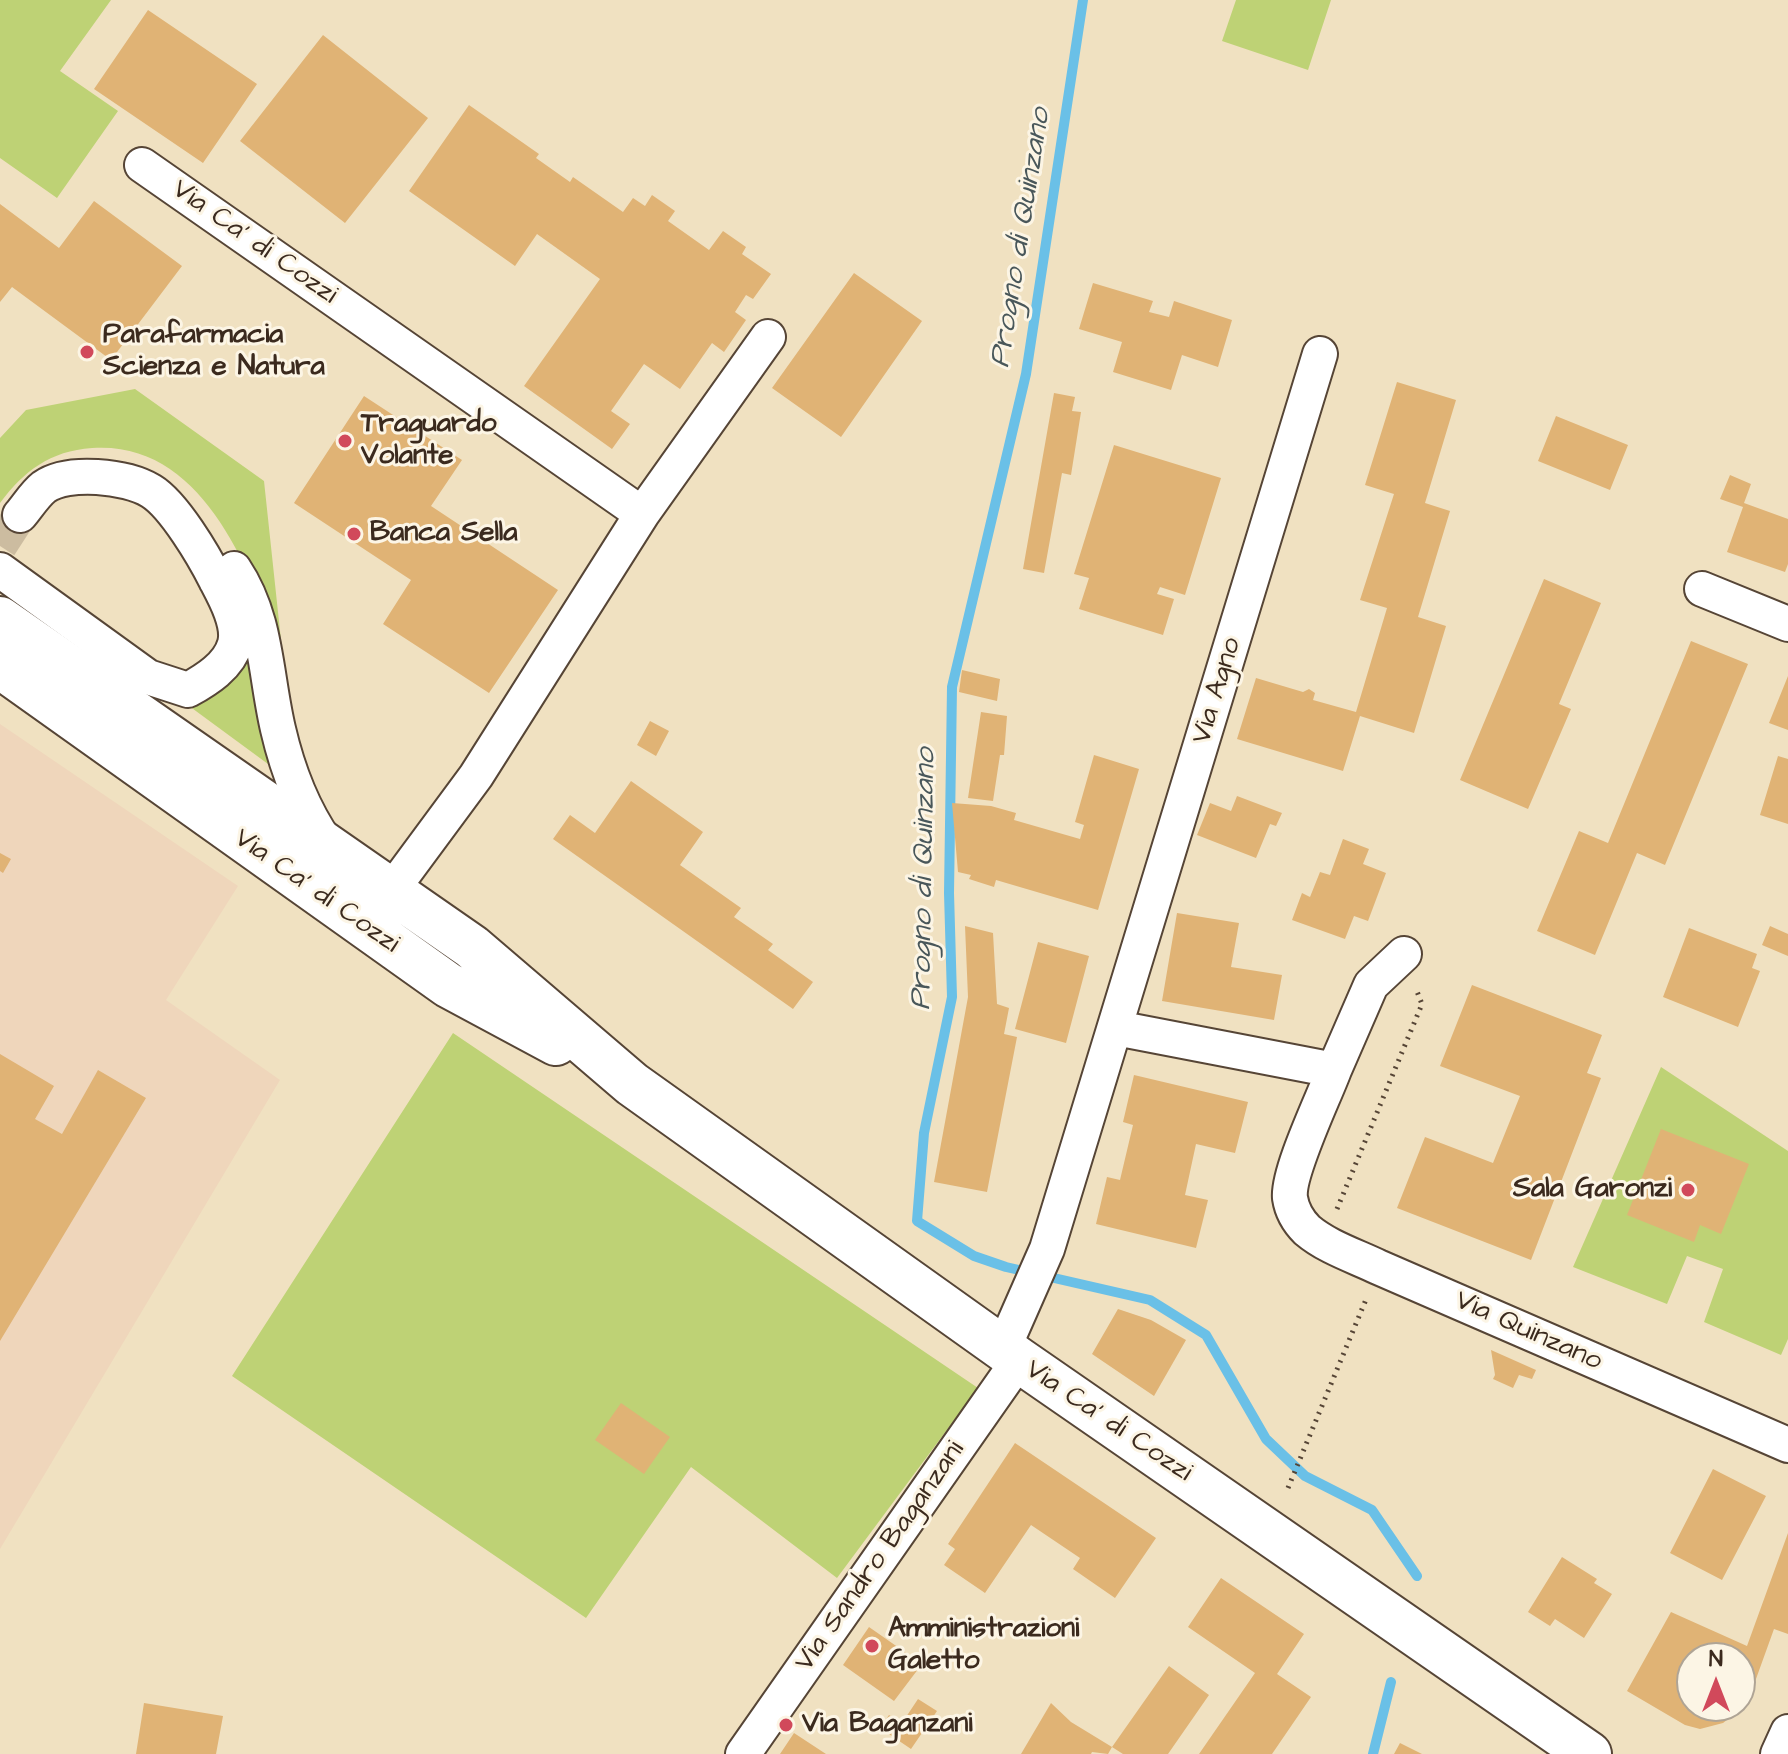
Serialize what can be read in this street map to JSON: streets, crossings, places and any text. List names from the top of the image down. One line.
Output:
{"streets":{"main road":["Via Ca' di Cozzi"],"street":["Via Agno","Via Quinzano","Via Sandro Baganzani"]},"crossings":[["Via Ca' di Cozzi","Via Agno"],["Via Ca' di Cozzi","Via Sandro Baganzani"],["Via Agno","Via Sandro Baganzani"]],"water":["Progno di Quinzano"],"places":["Parafarmacia Scienza e Natura","Traguardo Volante","Banca Sella","Sala Garonzi","Amministrazioni Galetto","Via Baganzani"],"north":"top"}
